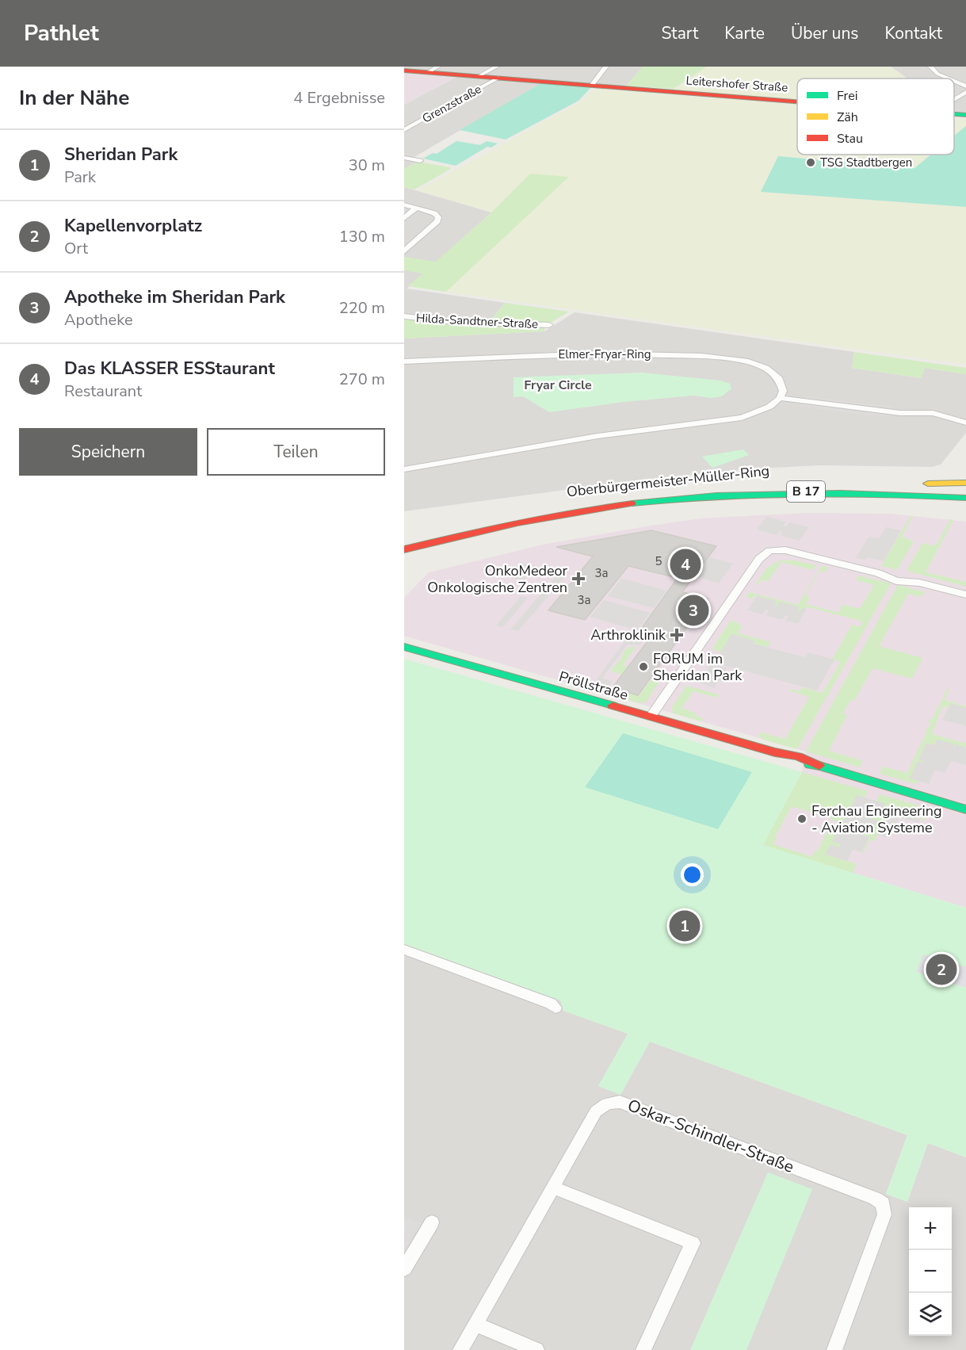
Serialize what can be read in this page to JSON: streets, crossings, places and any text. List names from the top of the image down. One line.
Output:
{"streets":{"main road":["Leitershofer Straße","Oberbürgermeister-Müller-Ring","B 17","Pröllstraße"],"street":["Grenzstraße","Hilda-Sandtner-Straße","Elmer-Fryar-Ring","Oskar-Schindler-Straße"]},"crossings":[["Leitershofer Straße","Grenzstraße"]],"districts":["Fryar Circle"],"places":{"other":["TSG Stadtbergen","FORUM im Sheridan Park","Ferchau Engineering - Aviation Systeme"],"health":["OnkoMedeor Onkologische Zentren","Arthroklinik"]},"house_numbers":["5","3a","3a"],"legend":["Frei","Zäh","Stau"],"page":{"header":"Pathlet","nav":["Start","Karte","Über uns","Kontakt"],"heading":["In der Nähe","4 Ergebnisse"],"list":[{"mark":"1","name":"Sheridan Park","note":"Park","value":"30 m"},{"mark":"2","name":"Kapellenvorplatz","note":"Ort","value":"130 m"},{"mark":"3","name":"Apotheke im Sheridan Park","note":"Apotheke","value":"220 m"},{"mark":"4","name":"Das KLASSER ESStaurant","note":"Restaurant","value":"270 m"}],"buttons":["Speichern","Teilen"],"pins":["4","3","1","2"],"map_buttons":["+","−"]}}
